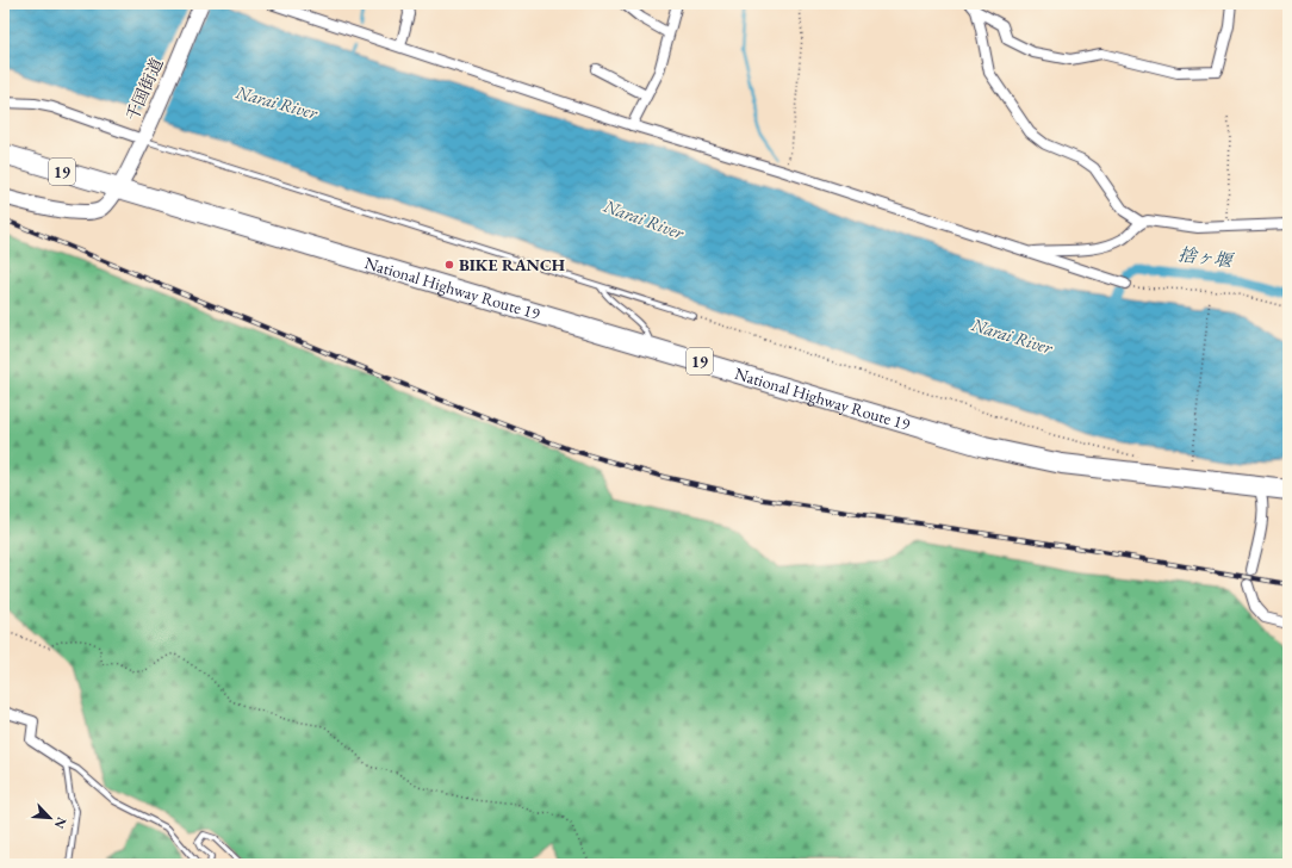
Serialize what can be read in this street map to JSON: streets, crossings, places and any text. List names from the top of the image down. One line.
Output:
{"streets":{"highway":["19","National Highway Route 19"],"street":["千国街道"]},"crossings":[["千国街道","19"],["千国街道","National Highway Route 19"],["19","National Highway Route 19"]],"water":["Narai River","捨ヶ堰"],"places":["BIKE RANCH"],"north":"bottom right"}
